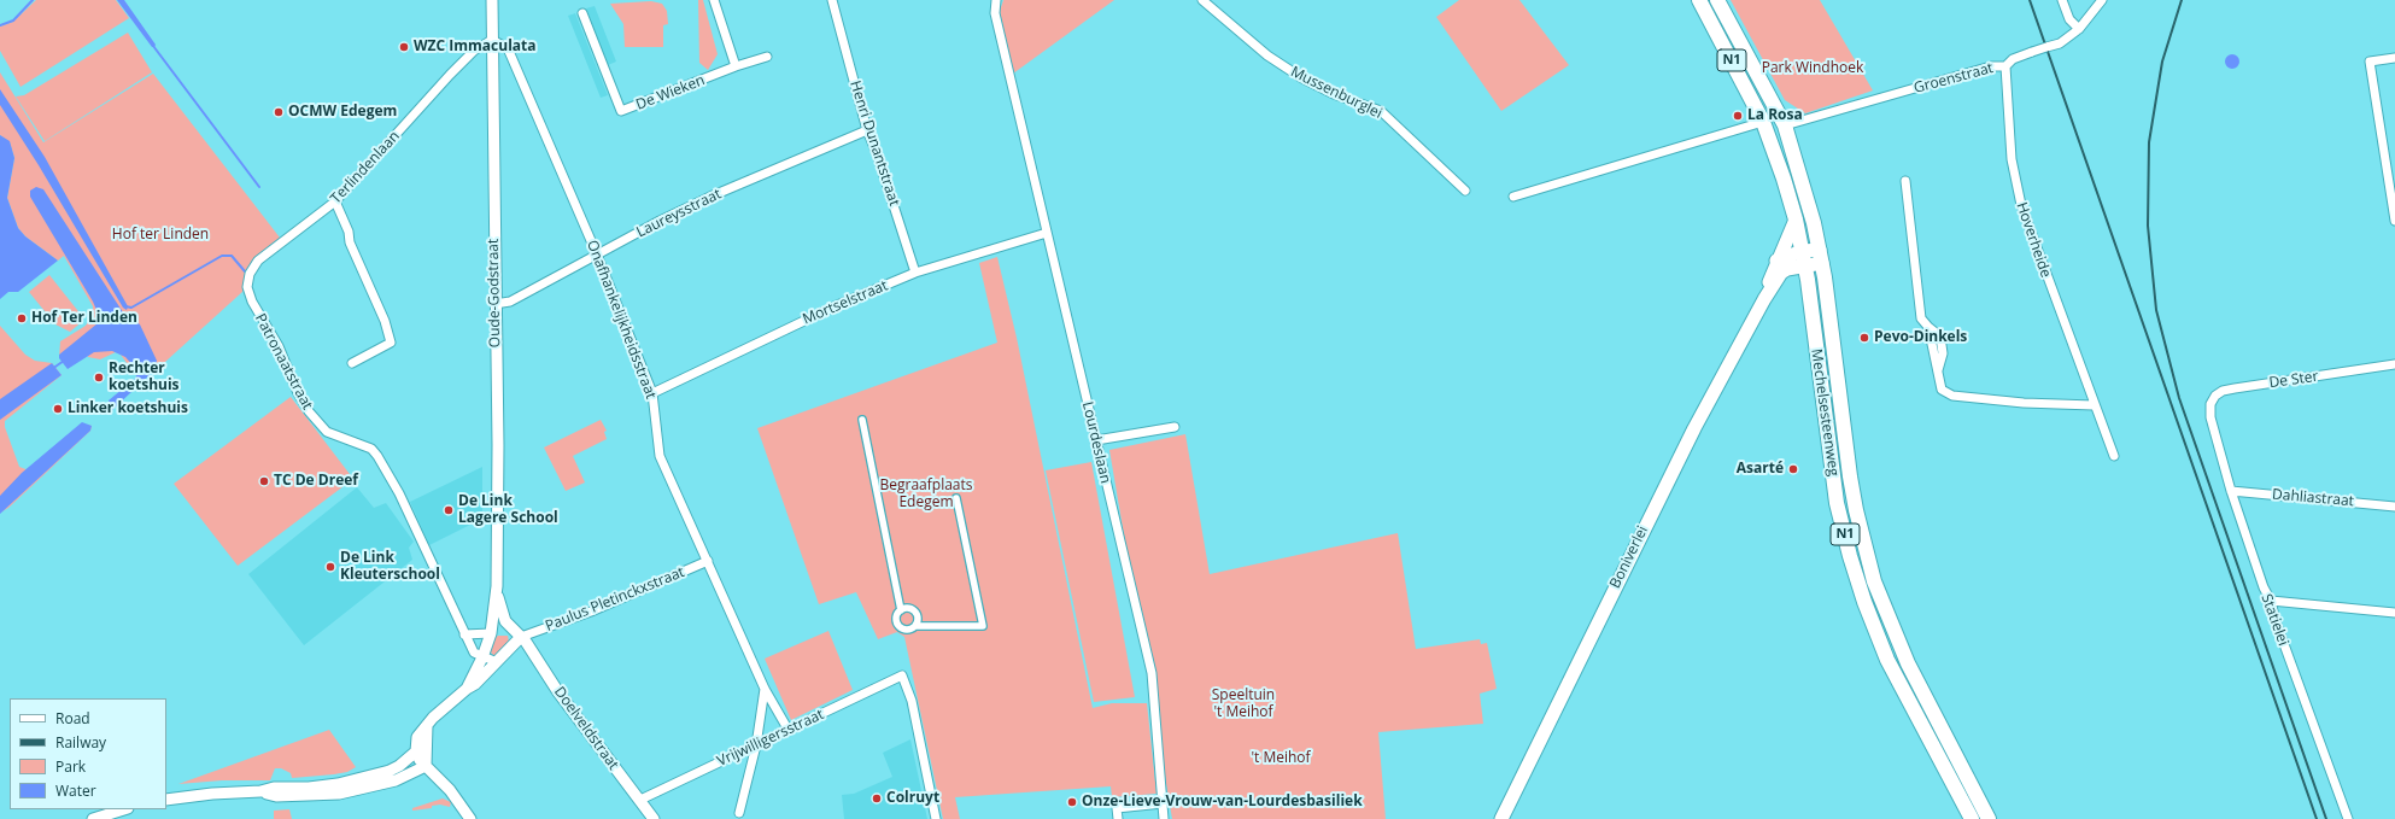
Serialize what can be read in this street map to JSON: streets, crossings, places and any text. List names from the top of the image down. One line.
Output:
{"streets":{"main road":["N1","Mechelsesteenweg","Boniverlei"],"street":["Groenstraat","De Wieken","Mussenburglei","Henri Dunantstraat","Terlindenlaan","Laureysstraat","Hoverheide","Oude-Godstraat","Mortselstraat","Onafhankelijkheidsstraat","Patronaatstraat","De Ster","Lourdeslaan","Dahliastraat","Paulus Pletinckxstraat","Statielei","Doelveldstraat","Vrijwilligersstraat"]},"crossings":[["Groenstraat","Hoverheide"],["Groenstraat","Mechelsesteenweg"],["Henri Dunantstraat","Laureysstraat"],["Henri Dunantstraat","Mortselstraat"],["Terlindenlaan","Oude-Godstraat"],["Terlindenlaan","Onafhankelijkheidsstraat"],["Terlindenlaan","Patronaatstraat"],["Laureysstraat","Oude-Godstraat"],["Laureysstraat","Onafhankelijkheidsstraat"],["Oude-Godstraat","Onafhankelijkheidsstraat"],["Oude-Godstraat","Patronaatstraat"],["Oude-Godstraat","Paulus Pletinckxstraat"],["Oude-Godstraat","Doelveldstraat"],["Mortselstraat","Onafhankelijkheidsstraat"],["Mortselstraat","Lourdeslaan"],["Onafhankelijkheidsstraat","Paulus Pletinckxstraat"],["Onafhankelijkheidsstraat","Vrijwilligersstraat"],["De Ster","Statielei"],["Mechelsesteenweg","Boniverlei"],["Dahliastraat","Statielei"],["Paulus Pletinckxstraat","Doelveldstraat"],["Doelveldstraat","Vrijwilligersstraat"]],"parks":["Park Windhoek","Hof ter Linden","Begraafplaats Edegem","Speeltuin 't Meihof","'t Meihof"],"places":["WZC Immaculata","OCMW Edegem","La Rosa","Hof Ter Linden","Pevo-Dinkels","Rechter koetshuis","Linker koetshuis","Asarté","TC De Dreef","De Link Lagere School","De Link Kleuterschool","Colruyt","Onze-Lieve-Vrouw-van-Lourdesbasiliek"],"legend":["Road","Railway","Park","Water"]}
